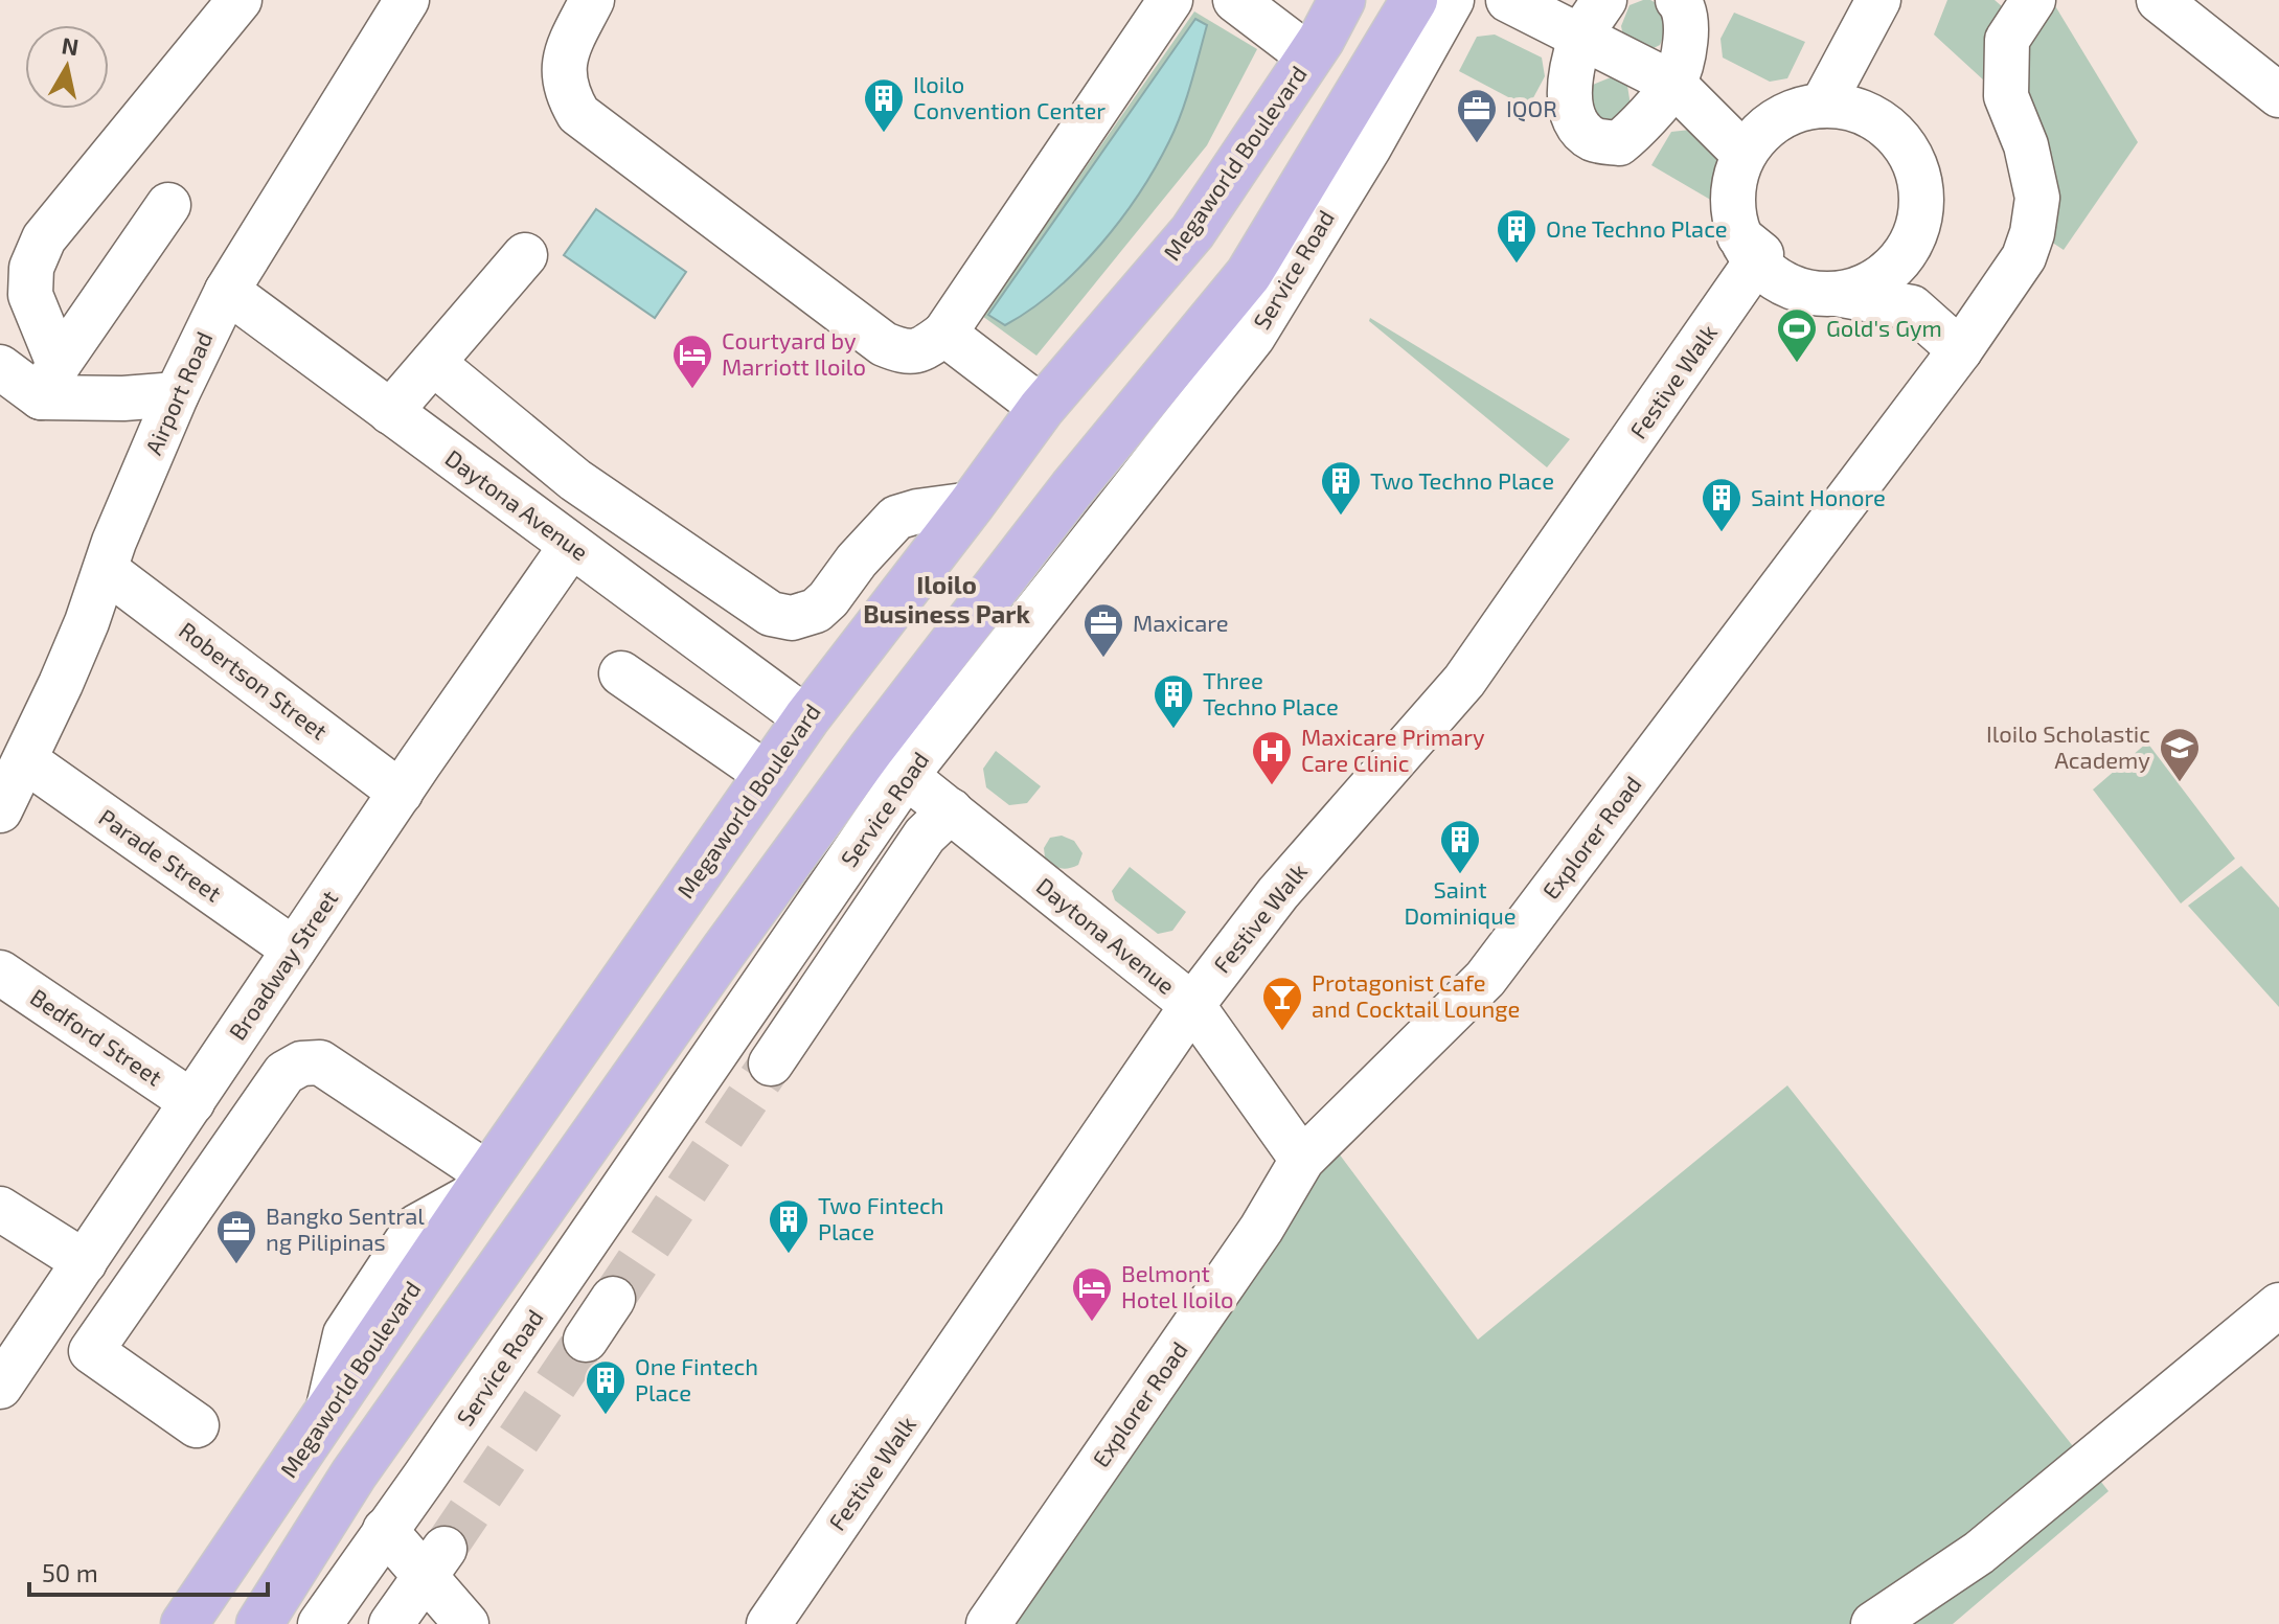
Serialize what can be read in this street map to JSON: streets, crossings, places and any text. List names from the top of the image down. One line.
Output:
{"streets":{"main road":["Megaworld Boulevard"],"street":["Service Road","Festive Walk","Airport Road","Daytona Avenue","Robertson Street","Explorer Road","Parade Street","Broadway Street","Bedford Street"]},"crossings":[["Megaworld Boulevard","Daytona Avenue"],["Service Road","Daytona Avenue"],["Festive Walk","Daytona Avenue"],["Airport Road","Daytona Avenue"],["Airport Road","Robertson Street"],["Airport Road","Parade Street"],["Daytona Avenue","Explorer Road"],["Daytona Avenue","Broadway Street"],["Robertson Street","Broadway Street"],["Parade Street","Broadway Street"],["Broadway Street","Bedford Street"]],"districts":["Iloilo Business Park"],"places":{"building":["Iloilo Convention Center","One Techno Place","Two Techno Place","Saint Honore","Three Techno Place","Saint Dominique","Two Fintech Place","One Fintech Place"],"office":["IQOR","Maxicare","Bangko Sentral ng Pilipinas"],"sports":["Gold's Gym"],"hotel":["Courtyard by Marriott Iloilo","Belmont Hotel Iloilo"],"school or university":["Iloilo Scholastic Academy"],"hospital":["Maxicare Primary Care Clinic"],"bar":["Protagonist Cafe and Cocktail Lounge"]},"scale_bar":"50 m","north":"top"}
